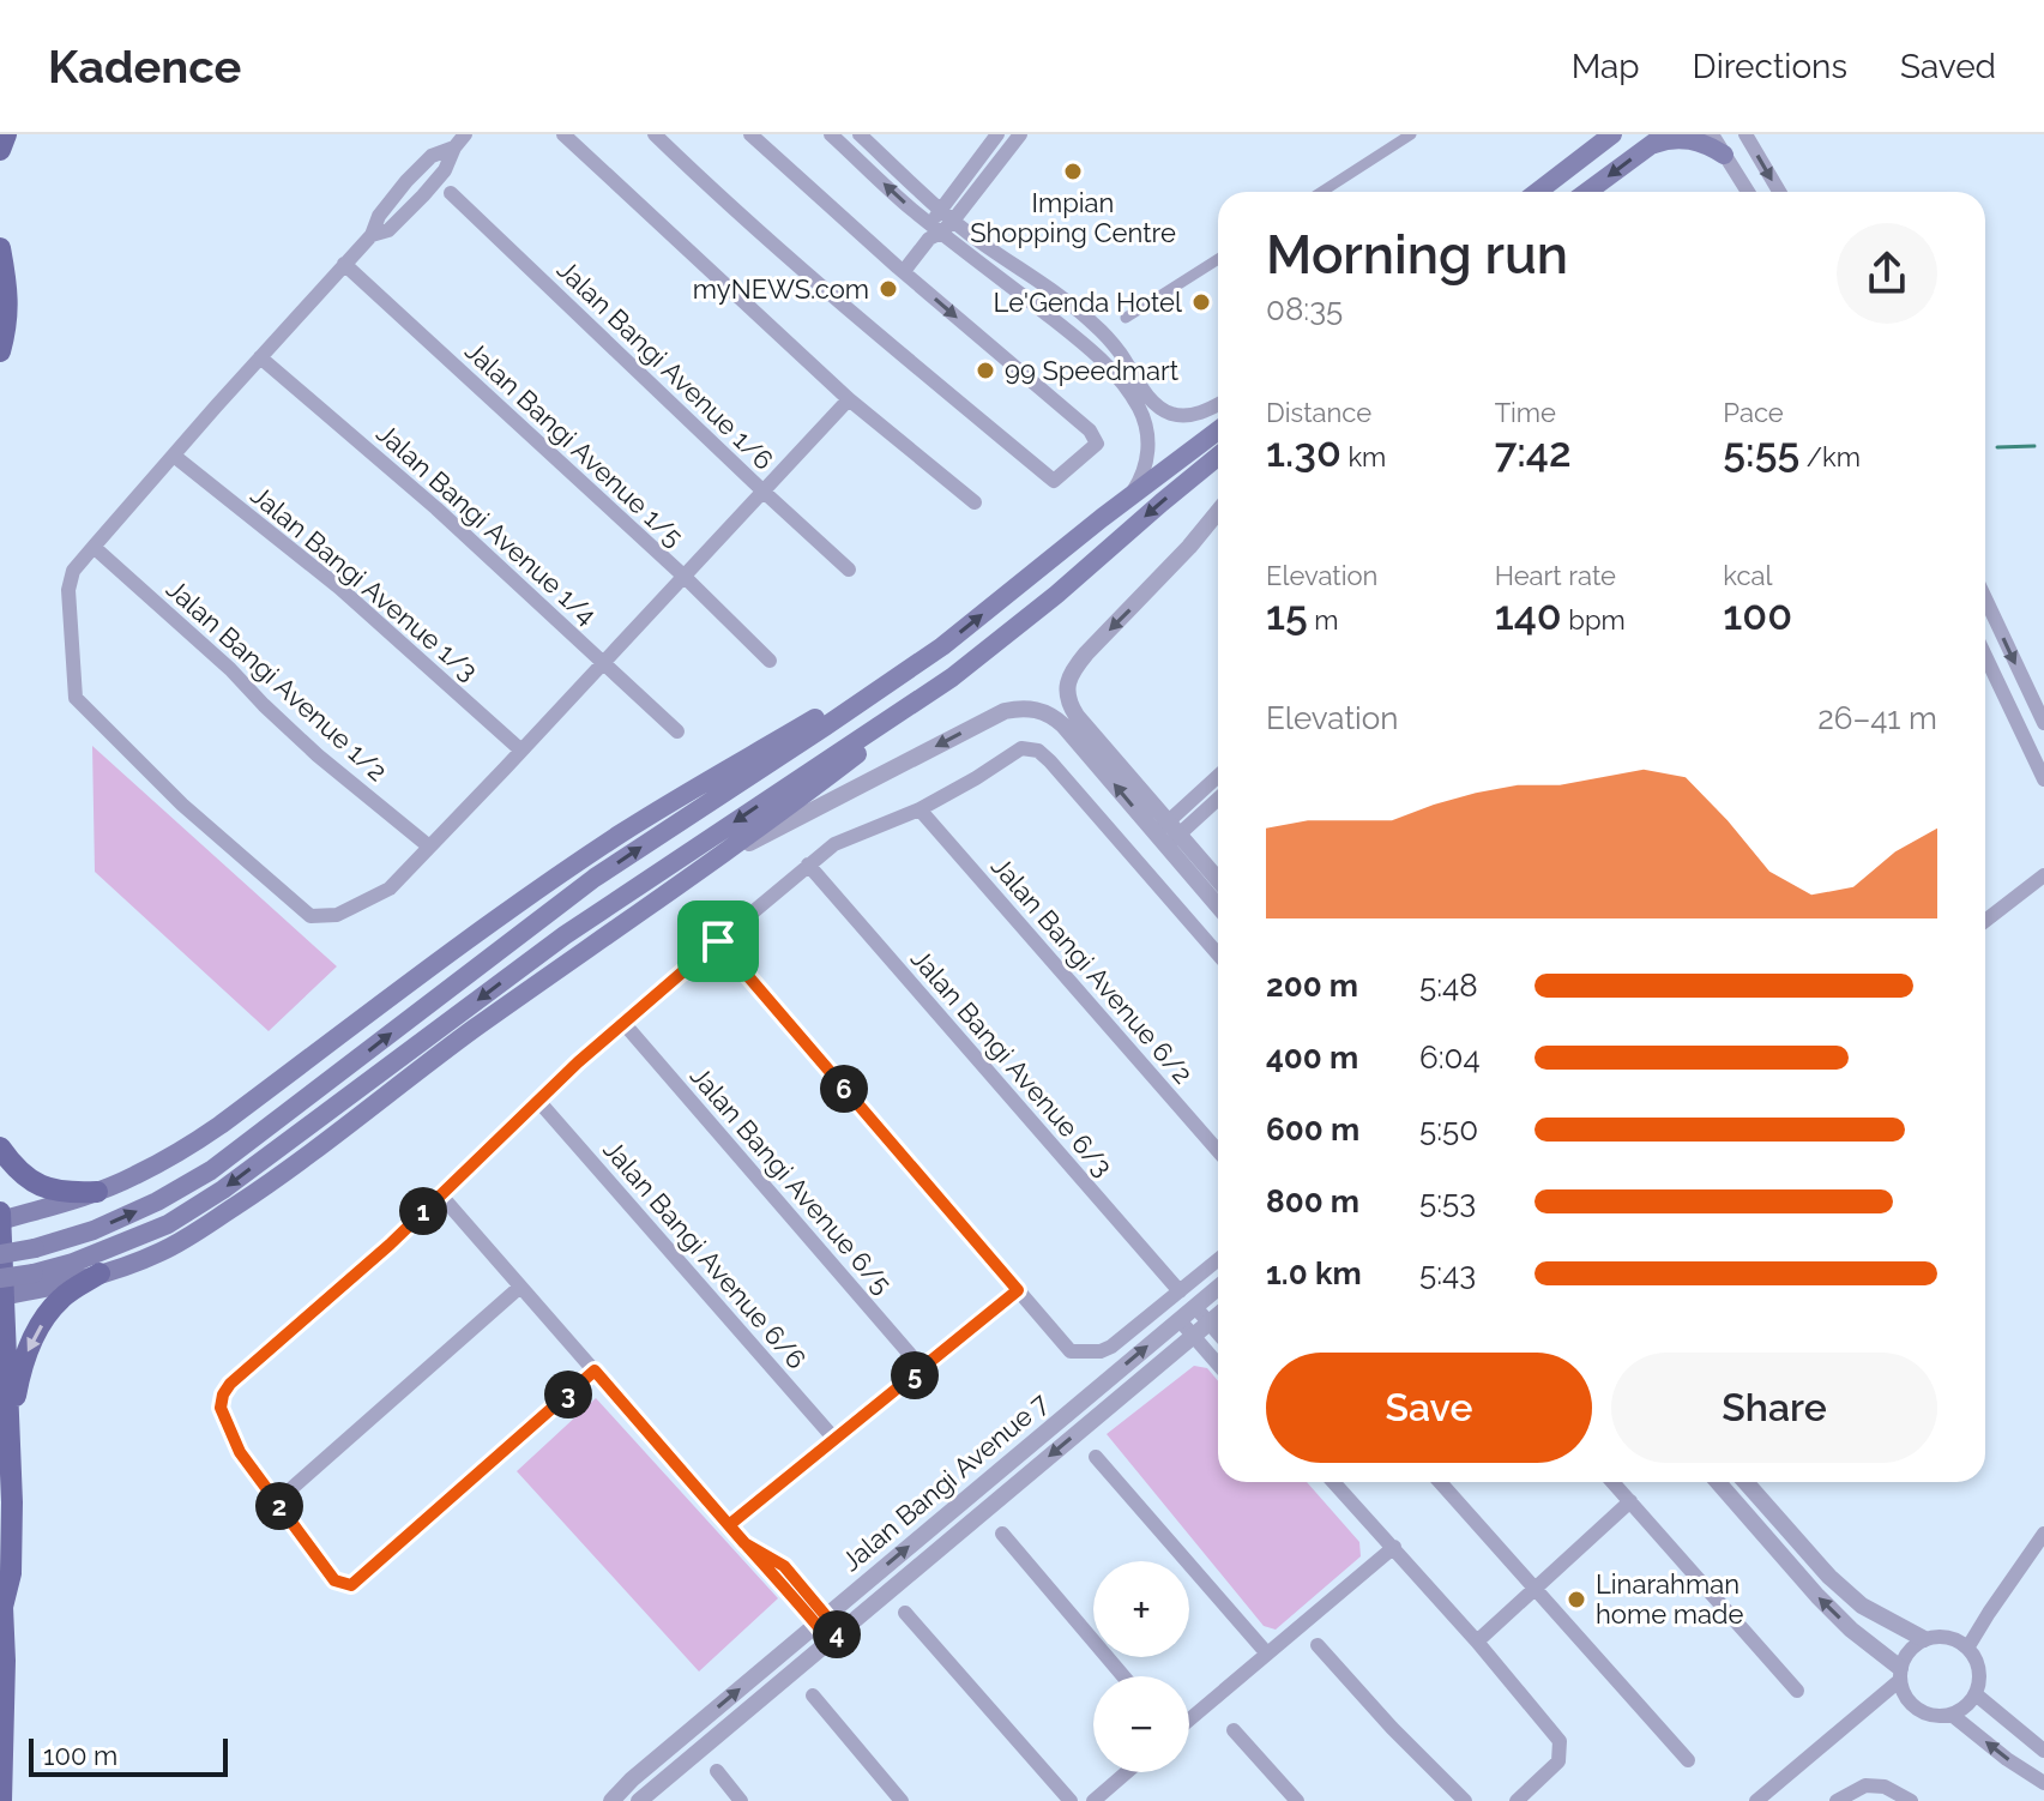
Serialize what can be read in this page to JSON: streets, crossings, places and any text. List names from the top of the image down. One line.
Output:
{"streets":{"street":["Jalan Bangi Avenue 1/6","Jalan Bangi Avenue 1/5","Jalan Bangi Avenue 1/4","Jalan Bangi Avenue 1/3","Jalan Bangi Avenue 1/2","Jalan Bangi Avenue 6/2","Jalan Bangi Avenue 6/3","Jalan Bangi Avenue 6/5","Jalan Bangi Avenue 6/6","Jalan Bangi Avenue 7"]},"places":["Impian Shopping Centre","myNEWS.com","Le'Genda Hotel","99 Speedmart","Linarahman home made"],"scale_bar":"100 m","page":{"header":"Kadence","nav":["Map","Directions","Saved"],"heading":["Morning run","08:35"],"stats":[["Distance","1.30 km"],["Time","7:42"],["Pace","5:55 /km"],["Elevation","15 m"],["Heart rate","140 bpm"],["kcal","100"]],"chart":["Elevation","26–41 m"],"list":[{"name":"200 m","note":"5:48"},{"name":"400 m","note":"6:04"},{"name":"600 m","note":"5:50"},{"name":"800 m","note":"5:53"},{"name":"1.0 km","note":"5:43"}],"pins":["6","1","5","3","2","4"],"buttons":["Save","Share"],"map_buttons":["+","−"],"scale":"100 m"}}
